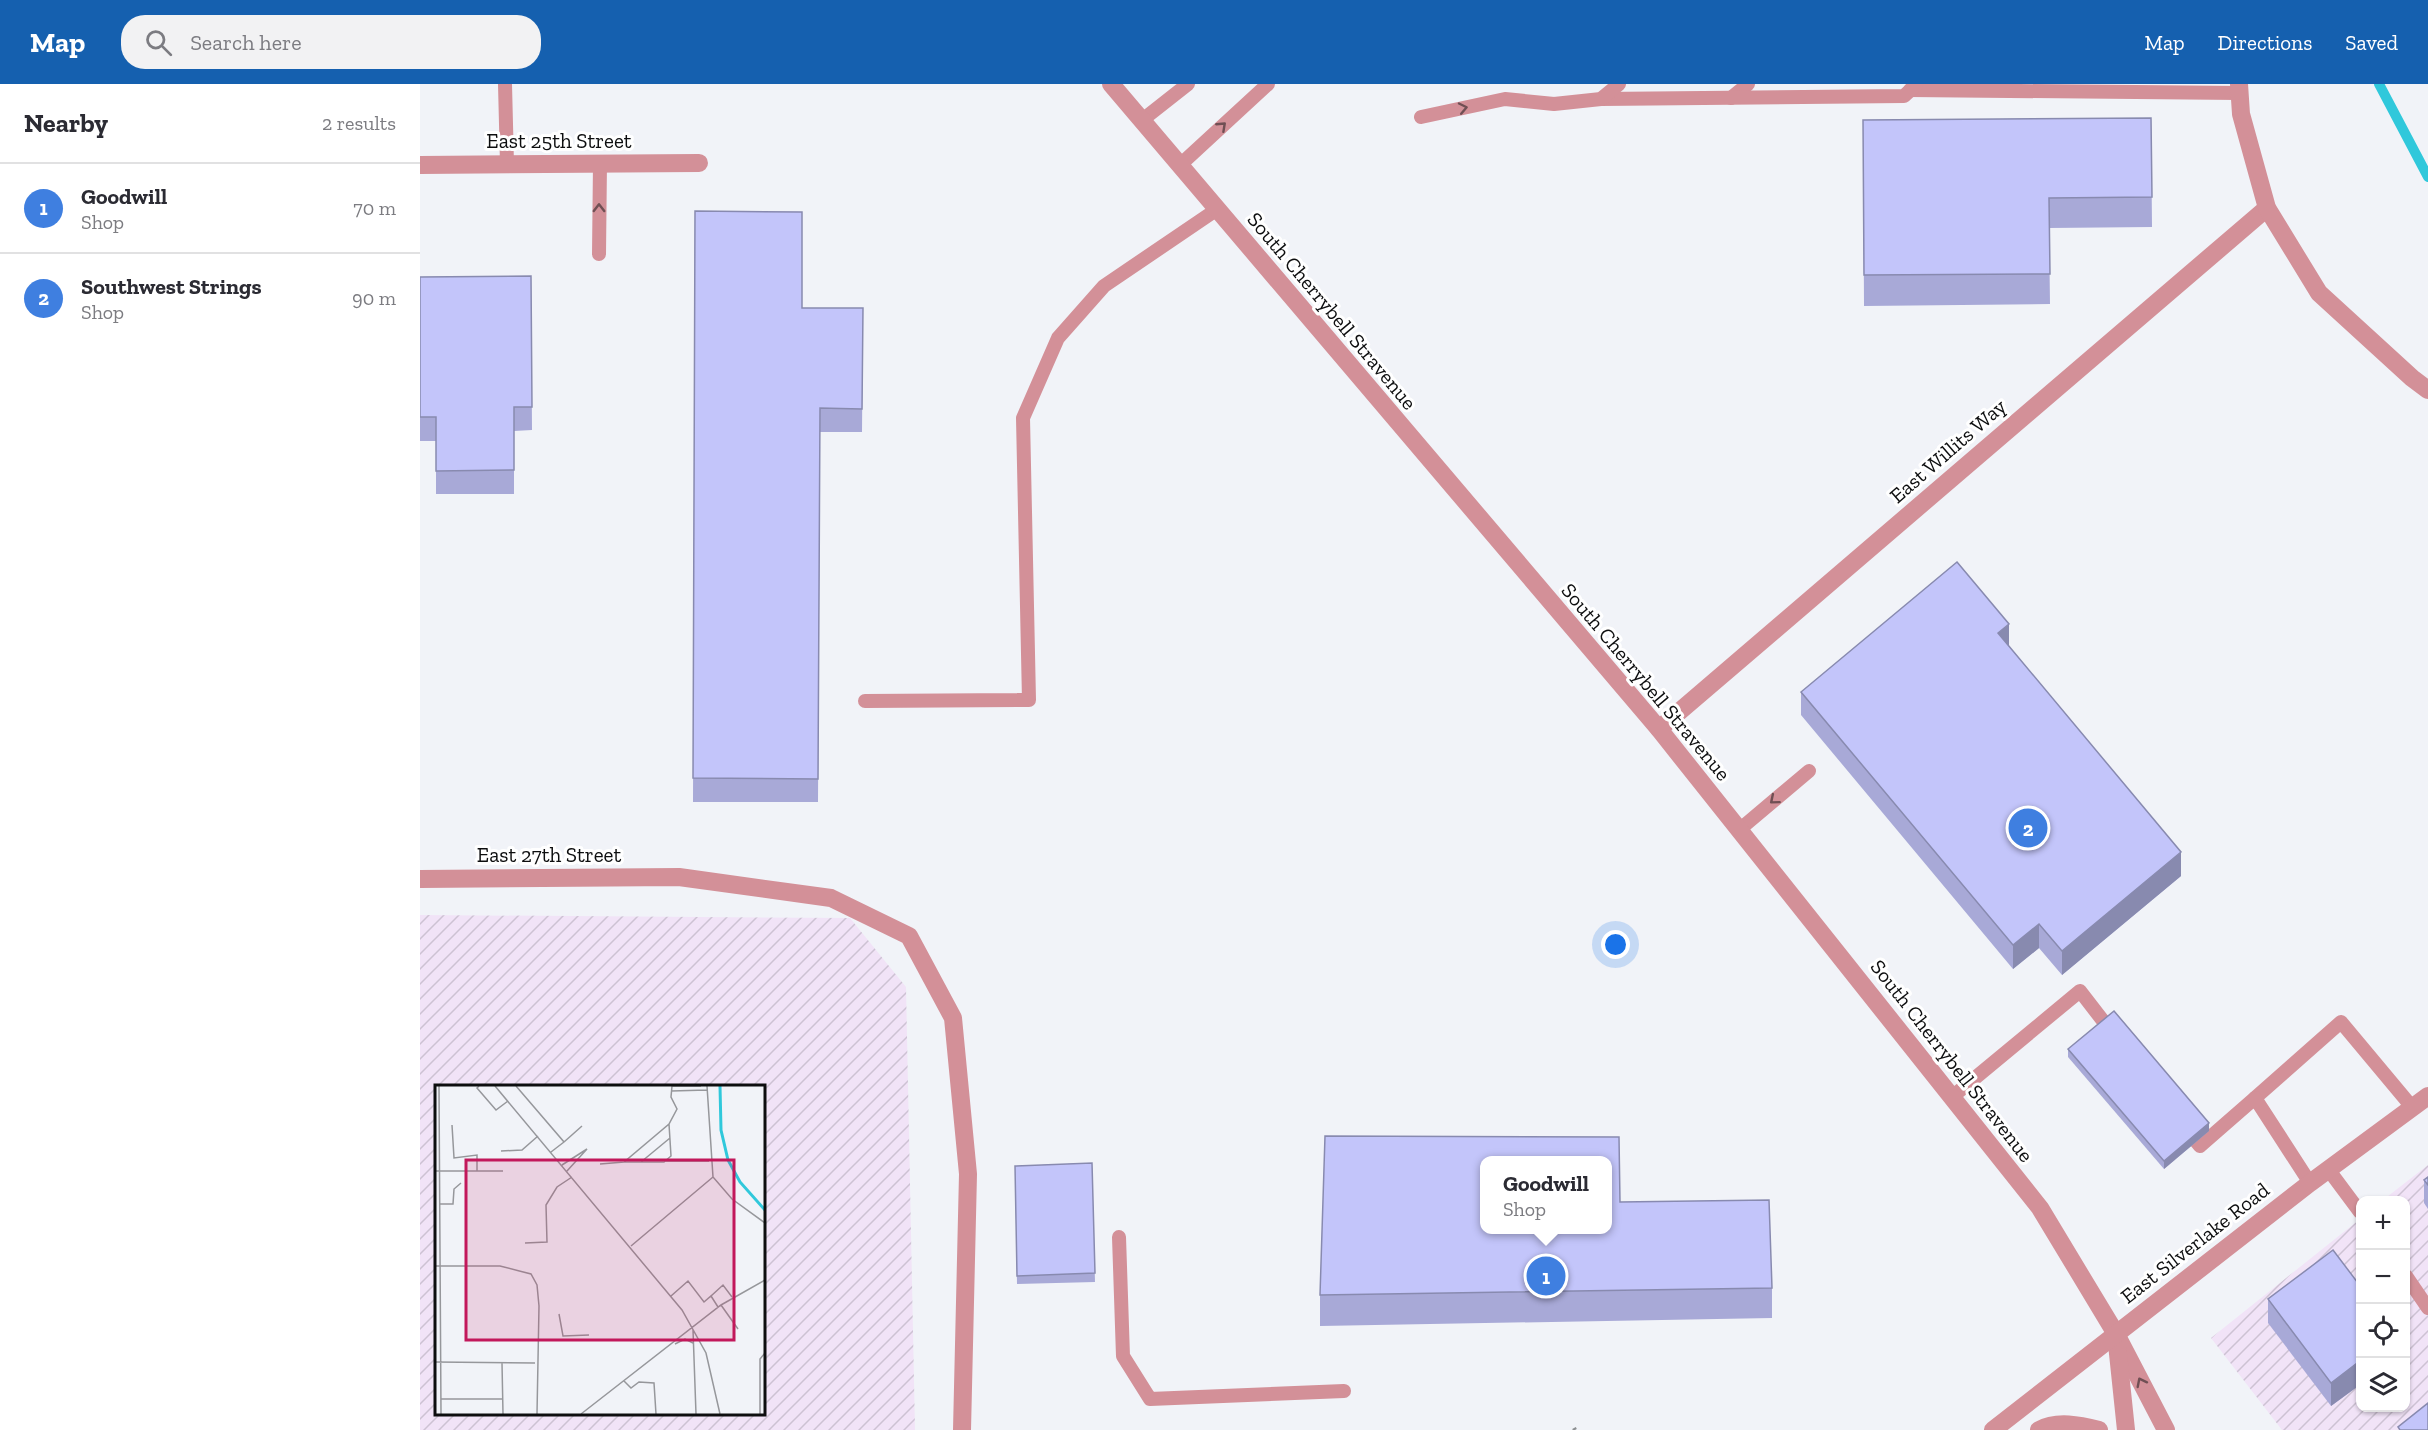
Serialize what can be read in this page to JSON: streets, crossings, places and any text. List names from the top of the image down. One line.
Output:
{"streets":{"street":["East 25th Street","South Cherrybell Stravenue","East Willits Way","East 27th Street","East Silverlake Road"]},"crossings":[["South Cherrybell Stravenue","East Willits Way"],["South Cherrybell Stravenue","East Silverlake Road"]],"page":{"header":"Map","search":"Search here","nav":["Map","Directions","Saved"],"heading":["Nearby","2 results"],"list":[{"mark":"1","name":"Goodwill","note":"Shop","value":"70 m"},{"mark":"2","name":"Southwest Strings","note":"Shop","value":"90 m"}],"pins":["2","1"],"popup":["Goodwill","Shop"],"map_buttons":["+","−"]}}
